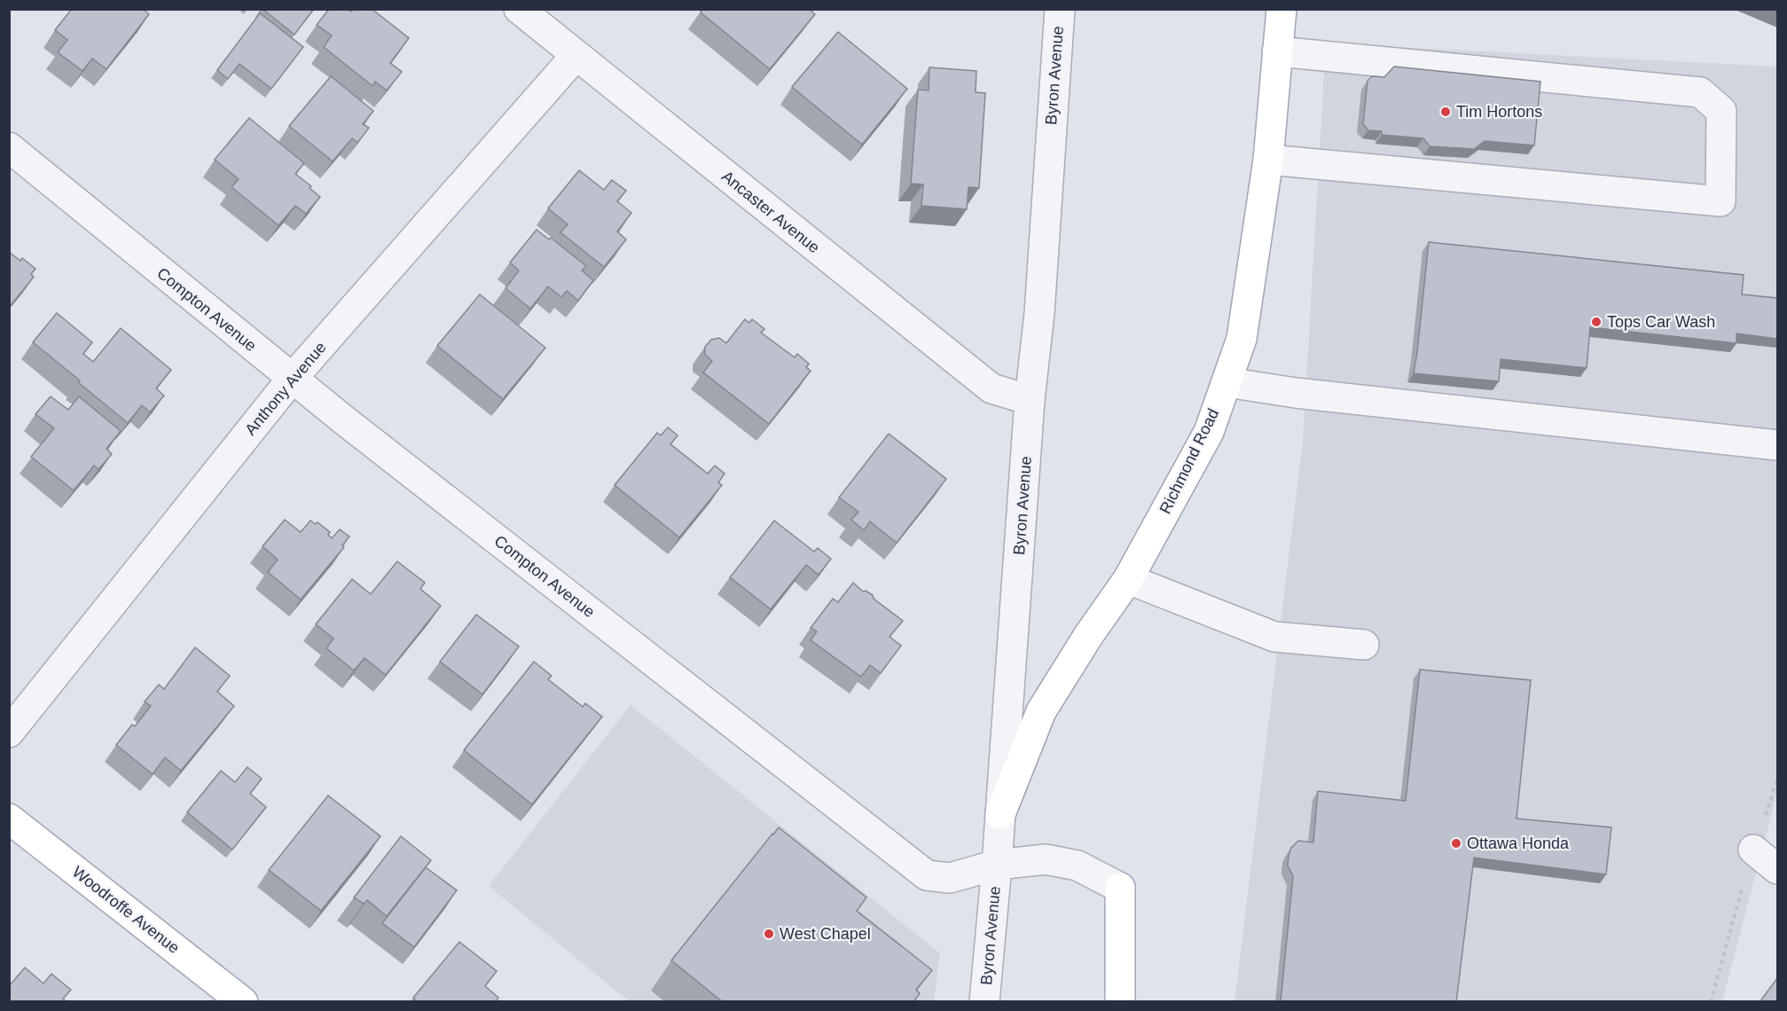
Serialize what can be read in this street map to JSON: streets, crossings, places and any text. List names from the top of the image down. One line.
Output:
{"streets":{"main road":["Richmond Road","Woodroffe Avenue"],"street":["Byron Avenue","Ancaster Avenue","Compton Avenue","Anthony Avenue"]},"crossings":[["Byron Avenue","Ancaster Avenue"],["Byron Avenue","Compton Avenue"],["Byron Avenue","Richmond Road"],["Ancaster Avenue","Anthony Avenue"],["Compton Avenue","Anthony Avenue"]],"places":["Tim Hortons","Tops Car Wash","Ottawa Honda","West Chapel"]}
